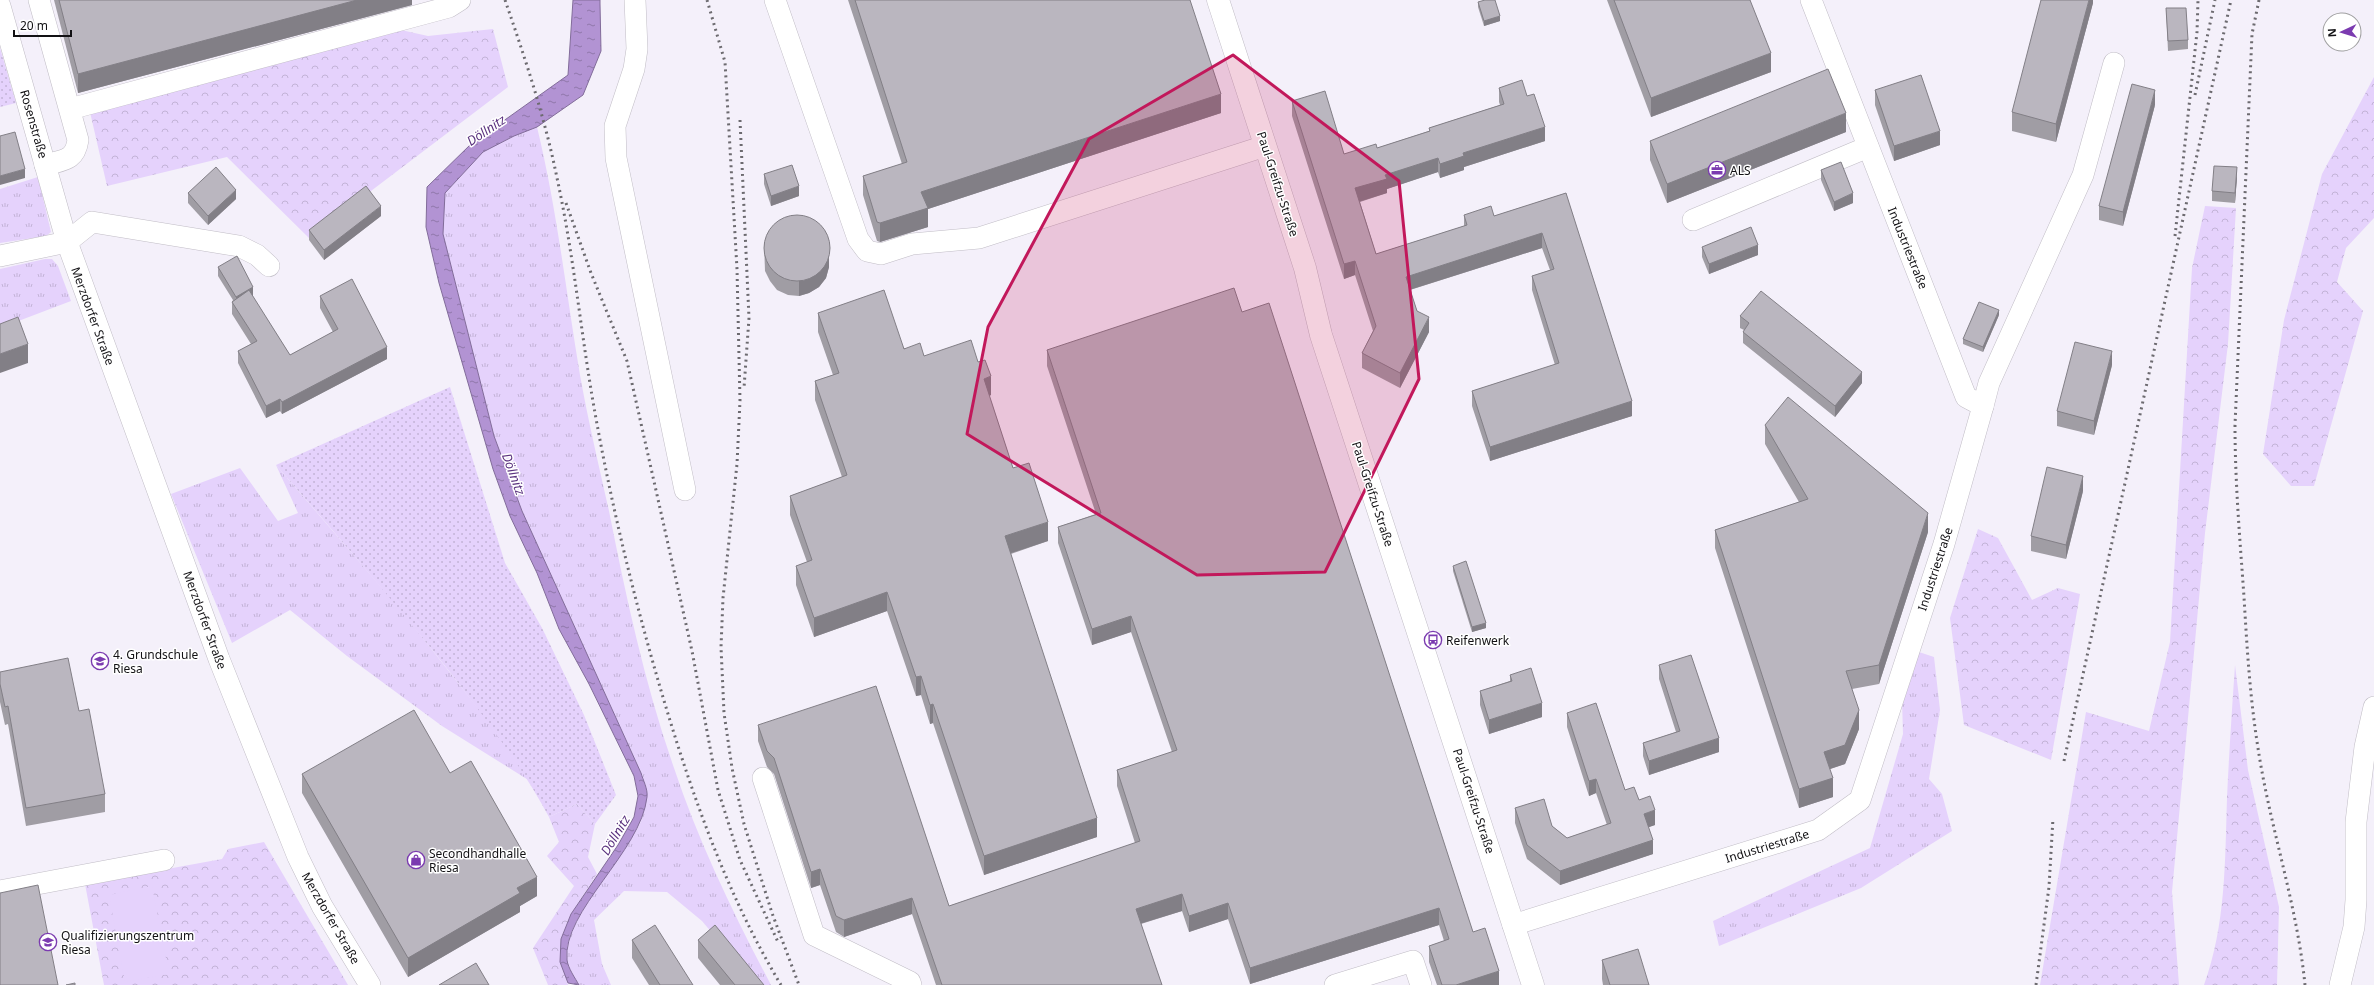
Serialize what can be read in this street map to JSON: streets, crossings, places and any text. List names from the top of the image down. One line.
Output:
{"streets":{"main road":["Paul-Greifzu-Straße"],"street":["Rosenstraße","Industriestraße","Merzdorfer Straße"]},"crossings":[["Rosenstraße","Merzdorfer Straße"],["Paul-Greifzu-Straße","Industriestraße"]],"water":["Döllnitz"],"places":{"office":["ALS"],"bus stop":["Reifenwerk"],"school or university":["4. Grundschule Riesa","Qualifizierungszentrum Riesa"],"shop":["Secondhandhalle Riesa"]},"scale_bar":"20 m","north":"left"}
